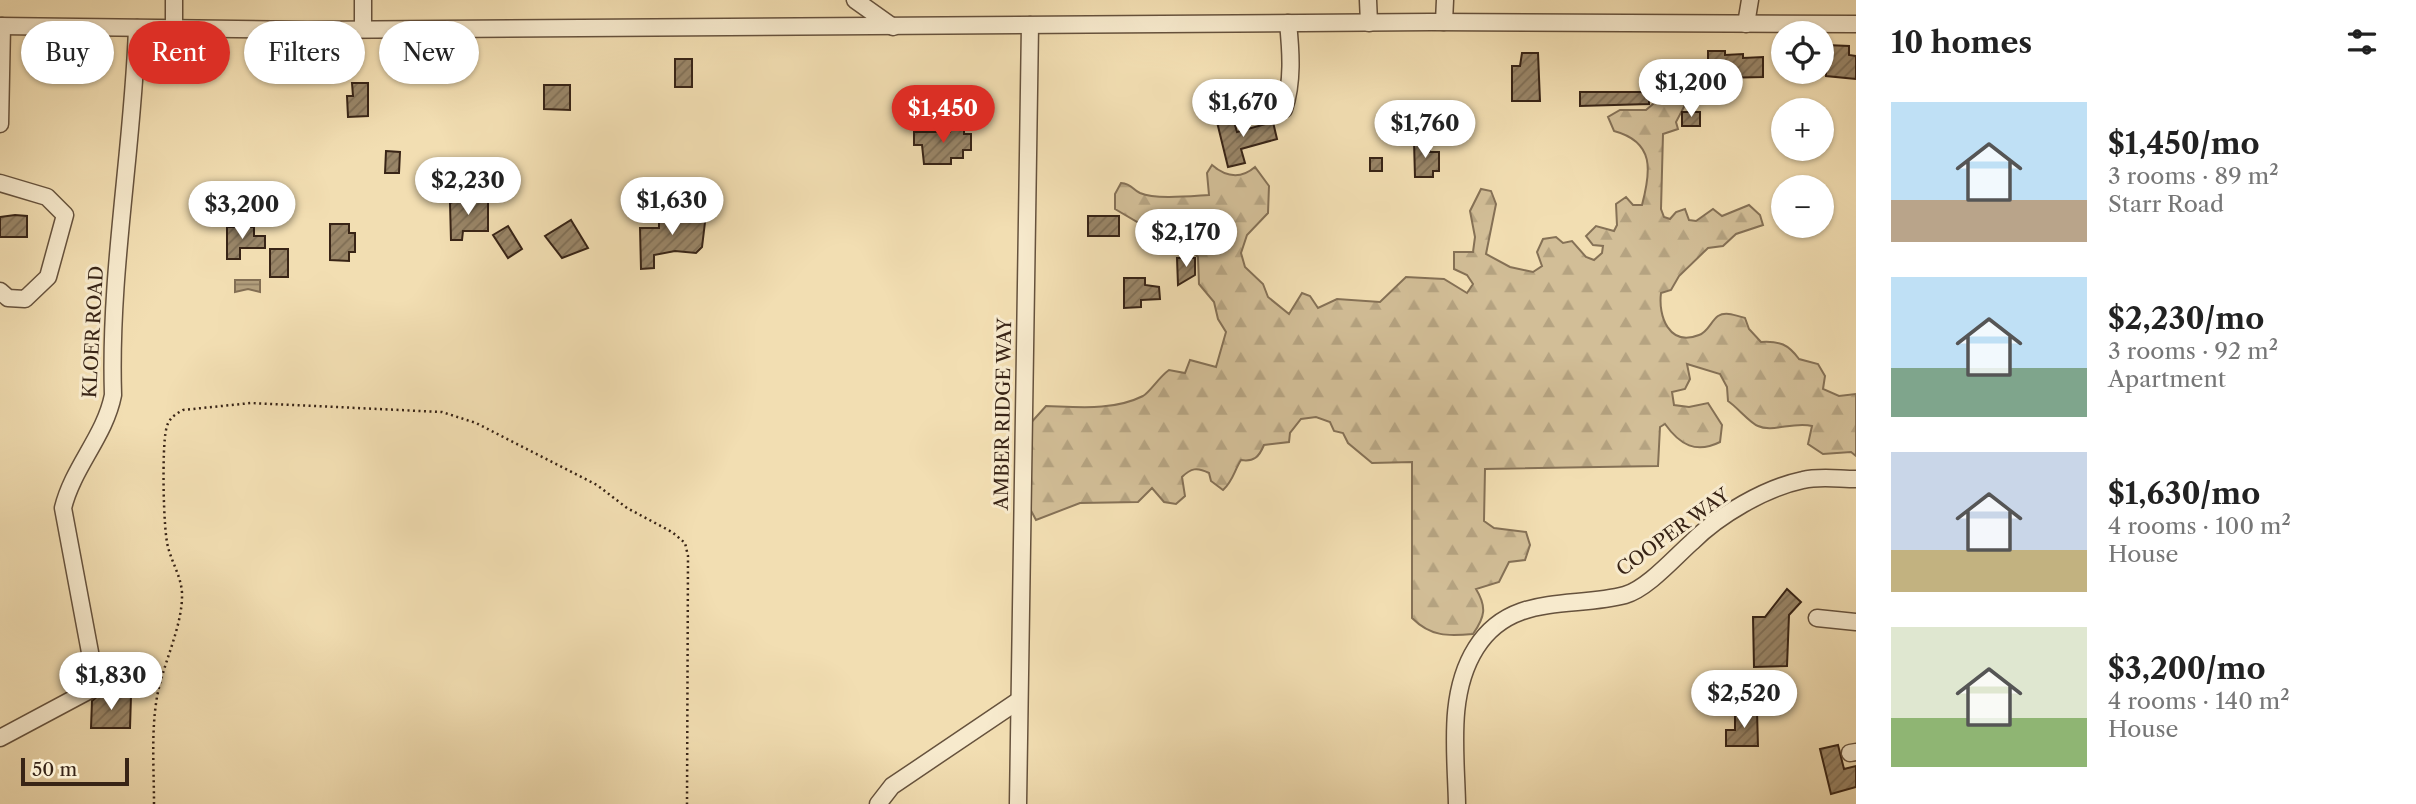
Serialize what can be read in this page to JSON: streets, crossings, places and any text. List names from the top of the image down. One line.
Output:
{"streets":{"street":["KLOER ROAD","AMBER RIDGE WAY","COOPER WAY"]},"scale_bar":"50 m","page":{"heading":"10 homes","map_buttons":["+","−"],"chip":["Buy","Rent","Filters","New"],"price":["$1,200","$1,670","$1,450","$1,760","$2,230","$1,630","$3,200","$2,170","$1,830","$2,520"],"list":[{"name":"$1,450/mo","note":"3 rooms · 89 m² · Starr Road"},{"name":"$2,230/mo","note":"3 rooms · 92 m² · Apartment"},{"name":"$1,630/mo","note":"4 rooms · 100 m² · House"},{"name":"$3,200/mo","note":"4 rooms · 140 m² · House"}],"scale":"50 m"}}
